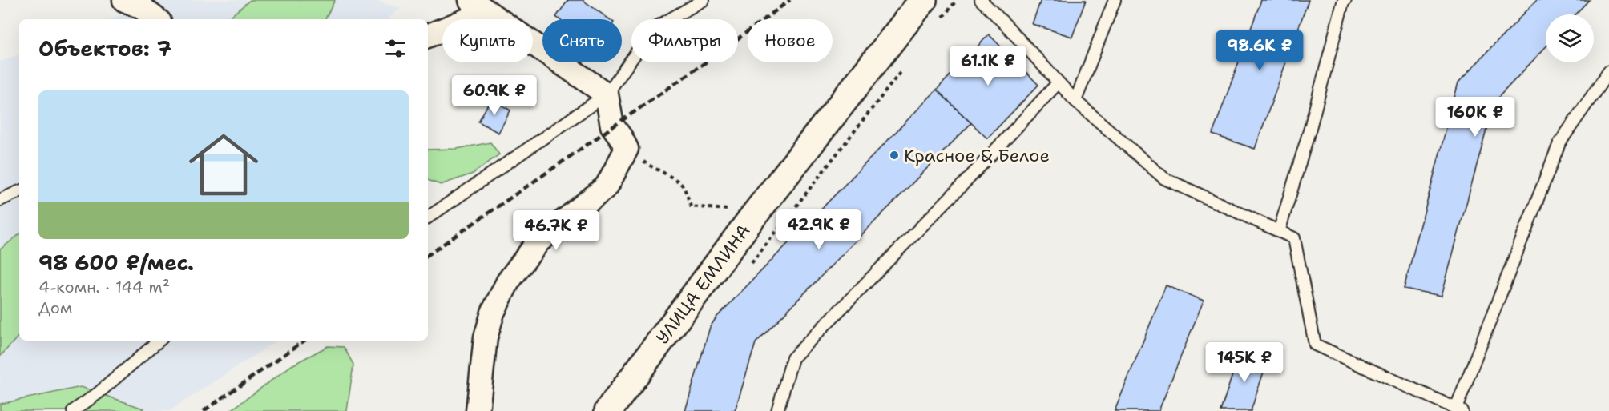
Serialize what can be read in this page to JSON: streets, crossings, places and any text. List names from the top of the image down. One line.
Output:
{"streets":{"street":["УЛИЦА ЕМЛИНА"]},"places":["Красное & Белое"],"page":{"chip":["Купить","Снять","Фильтры","Новое"],"heading":"Объектов: 7","price":["98.6K ₽","61.1K ₽","60.9K ₽","160K ₽","42.9K ₽","46.7K ₽","145K ₽"],"list":[{"name":"98 600 ₽/мес.","note":"4-комн. · 144 m² · Дом"}]}}
